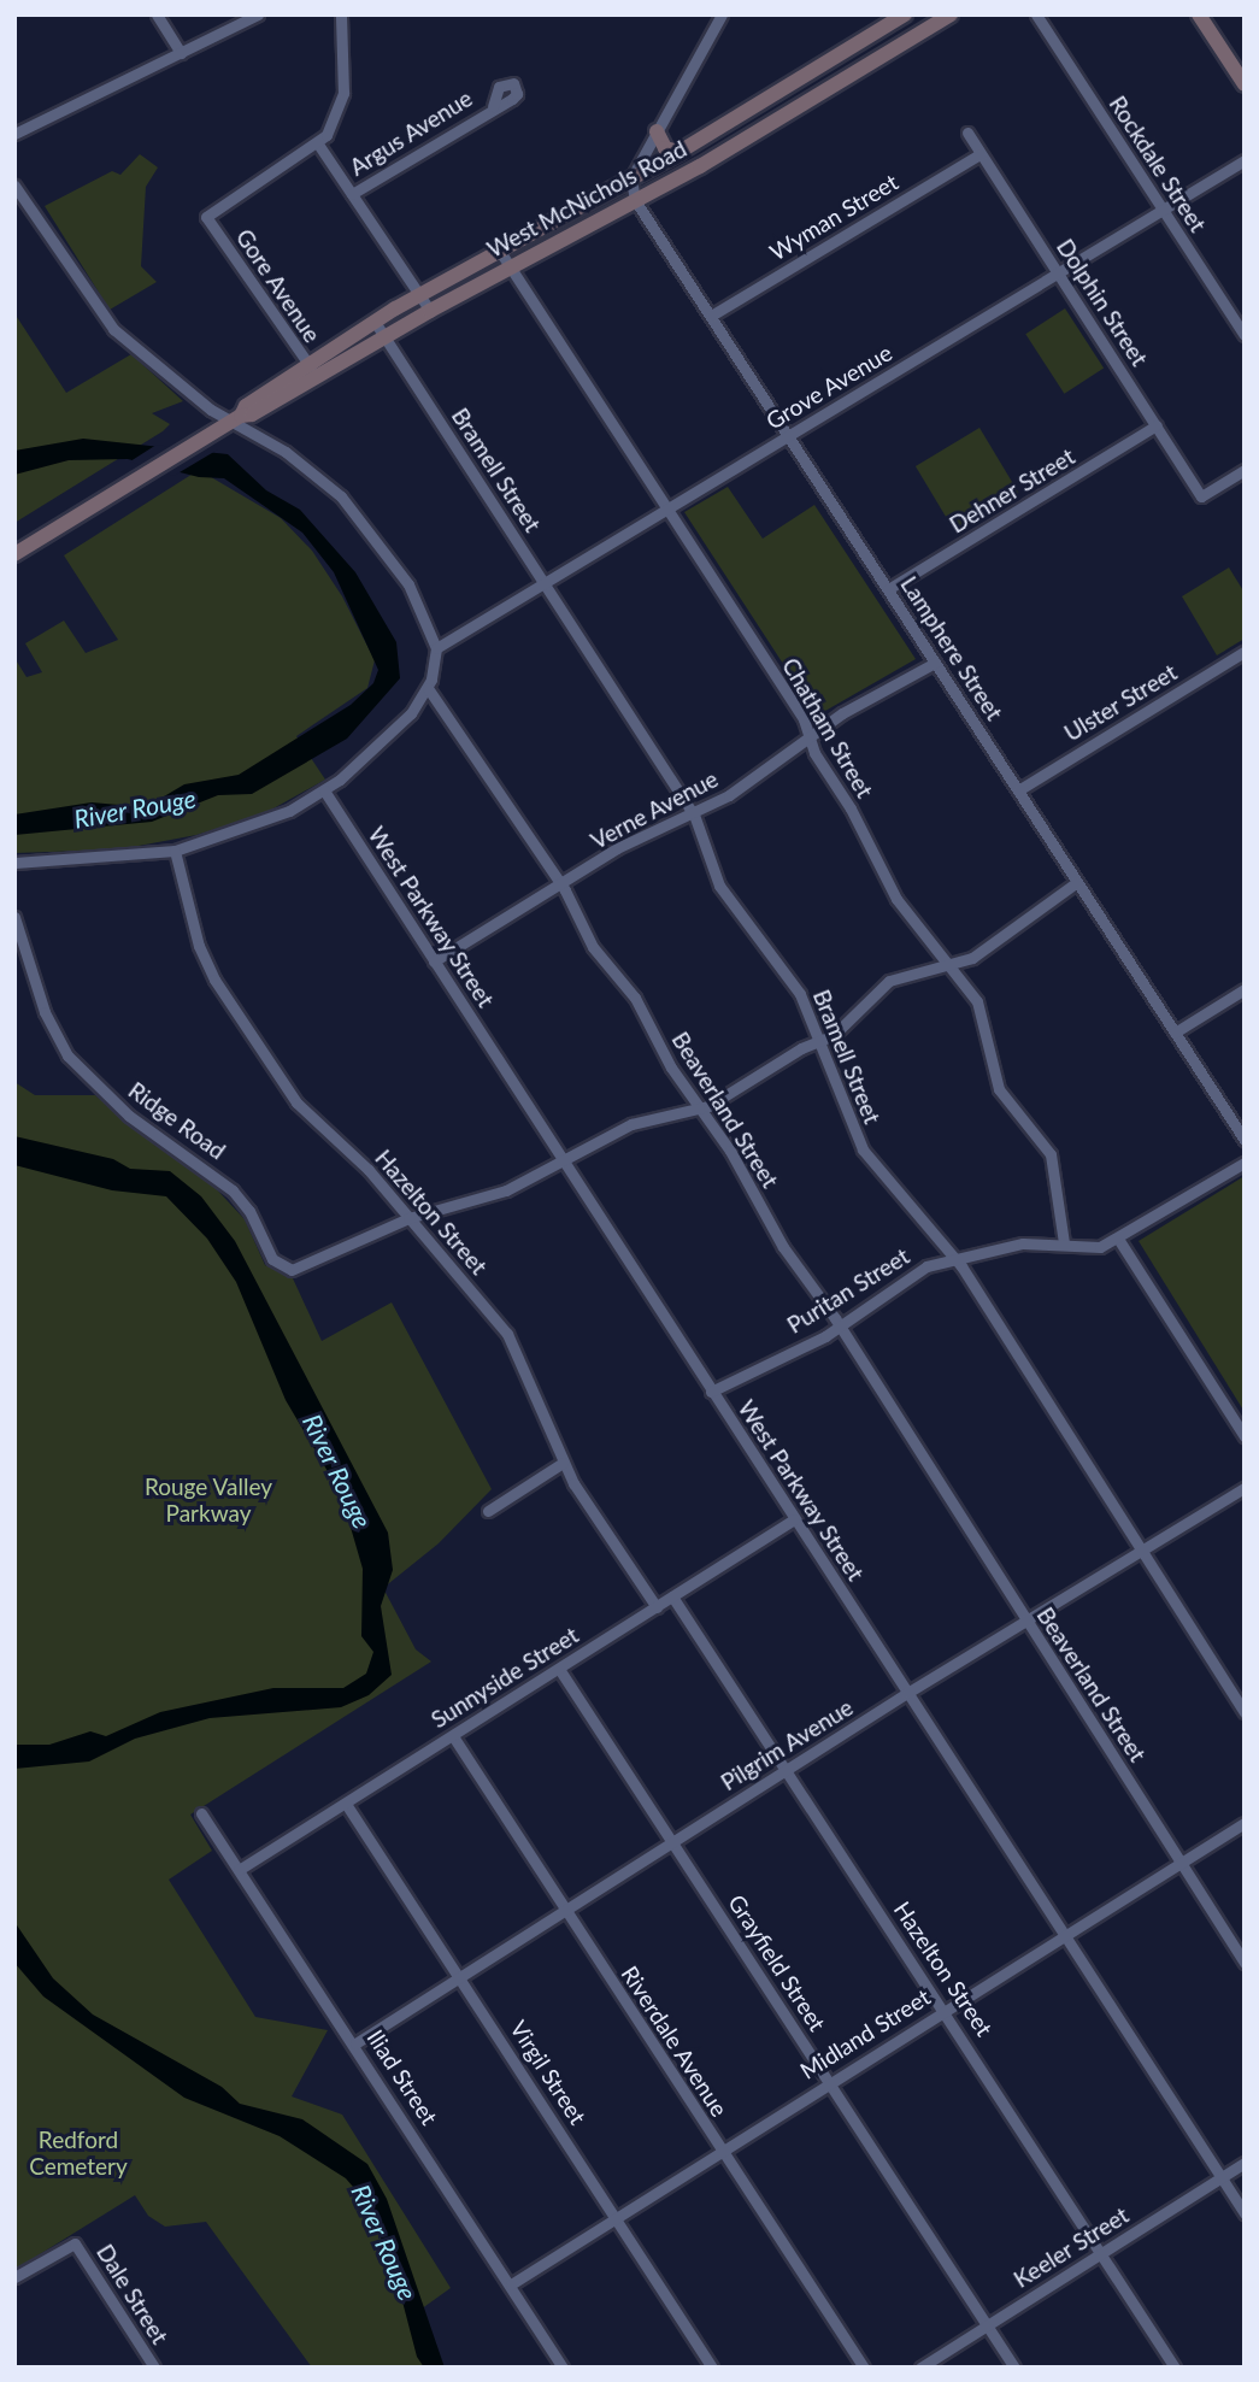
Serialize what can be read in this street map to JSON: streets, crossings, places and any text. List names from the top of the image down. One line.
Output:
{"streets":{"main road":["West McNichols Road"],"street":["Argus Avenue","Rockdale Street","Wyman Street","Gore Avenue","Dolphin Street","Grove Avenue","Bramell Street","Dehner Street","Lamphere Street","Ulster Street","Chatham Street","Verne Avenue","West Parkway Street","Beaverland Street","Ridge Road","Hazelton Street","Puritan Street","Sunnyside Street","Pilgrim Avenue","Grayfield Street","Midland Street","Riverdale Avenue","Virgil Street","Iliad Street","Keeler Street","Dale Street"]},"crossings":[["Argus Avenue","Gore Avenue"],["Rockdale Street","Grove Avenue"],["West McNichols Road","Gore Avenue"],["West McNichols Road","Bramell Street"],["West McNichols Road","Lamphere Street"],["West McNichols Road","Chatham Street"],["Wyman Street","Dolphin Street"],["Wyman Street","Lamphere Street"],["Dolphin Street","Grove Avenue"],["Dolphin Street","Dehner Street"],["Grove Avenue","Bramell Street"],["Grove Avenue","Lamphere Street"],["Grove Avenue","Chatham Street"],["Bramell Street","Verne Avenue"],["Bramell Street","Puritan Street"],["Bramell Street","Pilgrim Avenue"],["Dehner Street","Lamphere Street"],["Lamphere Street","Ulster Street"],["Lamphere Street","Verne Avenue"],["Chatham Street","Verne Avenue"],["Chatham Street","Puritan Street"],["Verne Avenue","West Parkway Street"],["Verne Avenue","Beaverland Street"],["West Parkway Street","Puritan Street"],["West Parkway Street","Sunnyside Street"],["West Parkway Street","Pilgrim Avenue"],["West Parkway Street","Midland Street"],["West Parkway Street","Keeler Street"],["Beaverland Street","Puritan Street"],["Beaverland Street","Pilgrim Avenue"],["Beaverland Street","Midland Street"],["Ridge Road","Hazelton Street"],["Hazelton Street","Sunnyside Street"],["Hazelton Street","Pilgrim Avenue"],["Hazelton Street","Midland Street"],["Hazelton Street","Keeler Street"],["Sunnyside Street","Grayfield Street"],["Sunnyside Street","Riverdale Avenue"],["Sunnyside Street","Virgil Street"],["Sunnyside Street","Iliad Street"],["Pilgrim Avenue","Grayfield Street"],["Pilgrim Avenue","Riverdale Avenue"],["Pilgrim Avenue","Virgil Street"],["Pilgrim Avenue","Iliad Street"],["Grayfield Street","Midland Street"],["Grayfield Street","Keeler Street"],["Midland Street","Riverdale Avenue"],["Midland Street","Virgil Street"],["Midland Street","Iliad Street"]],"water":["River Rouge"],"parks":["Rouge Valley Parkway","Redford Cemetery"]}
